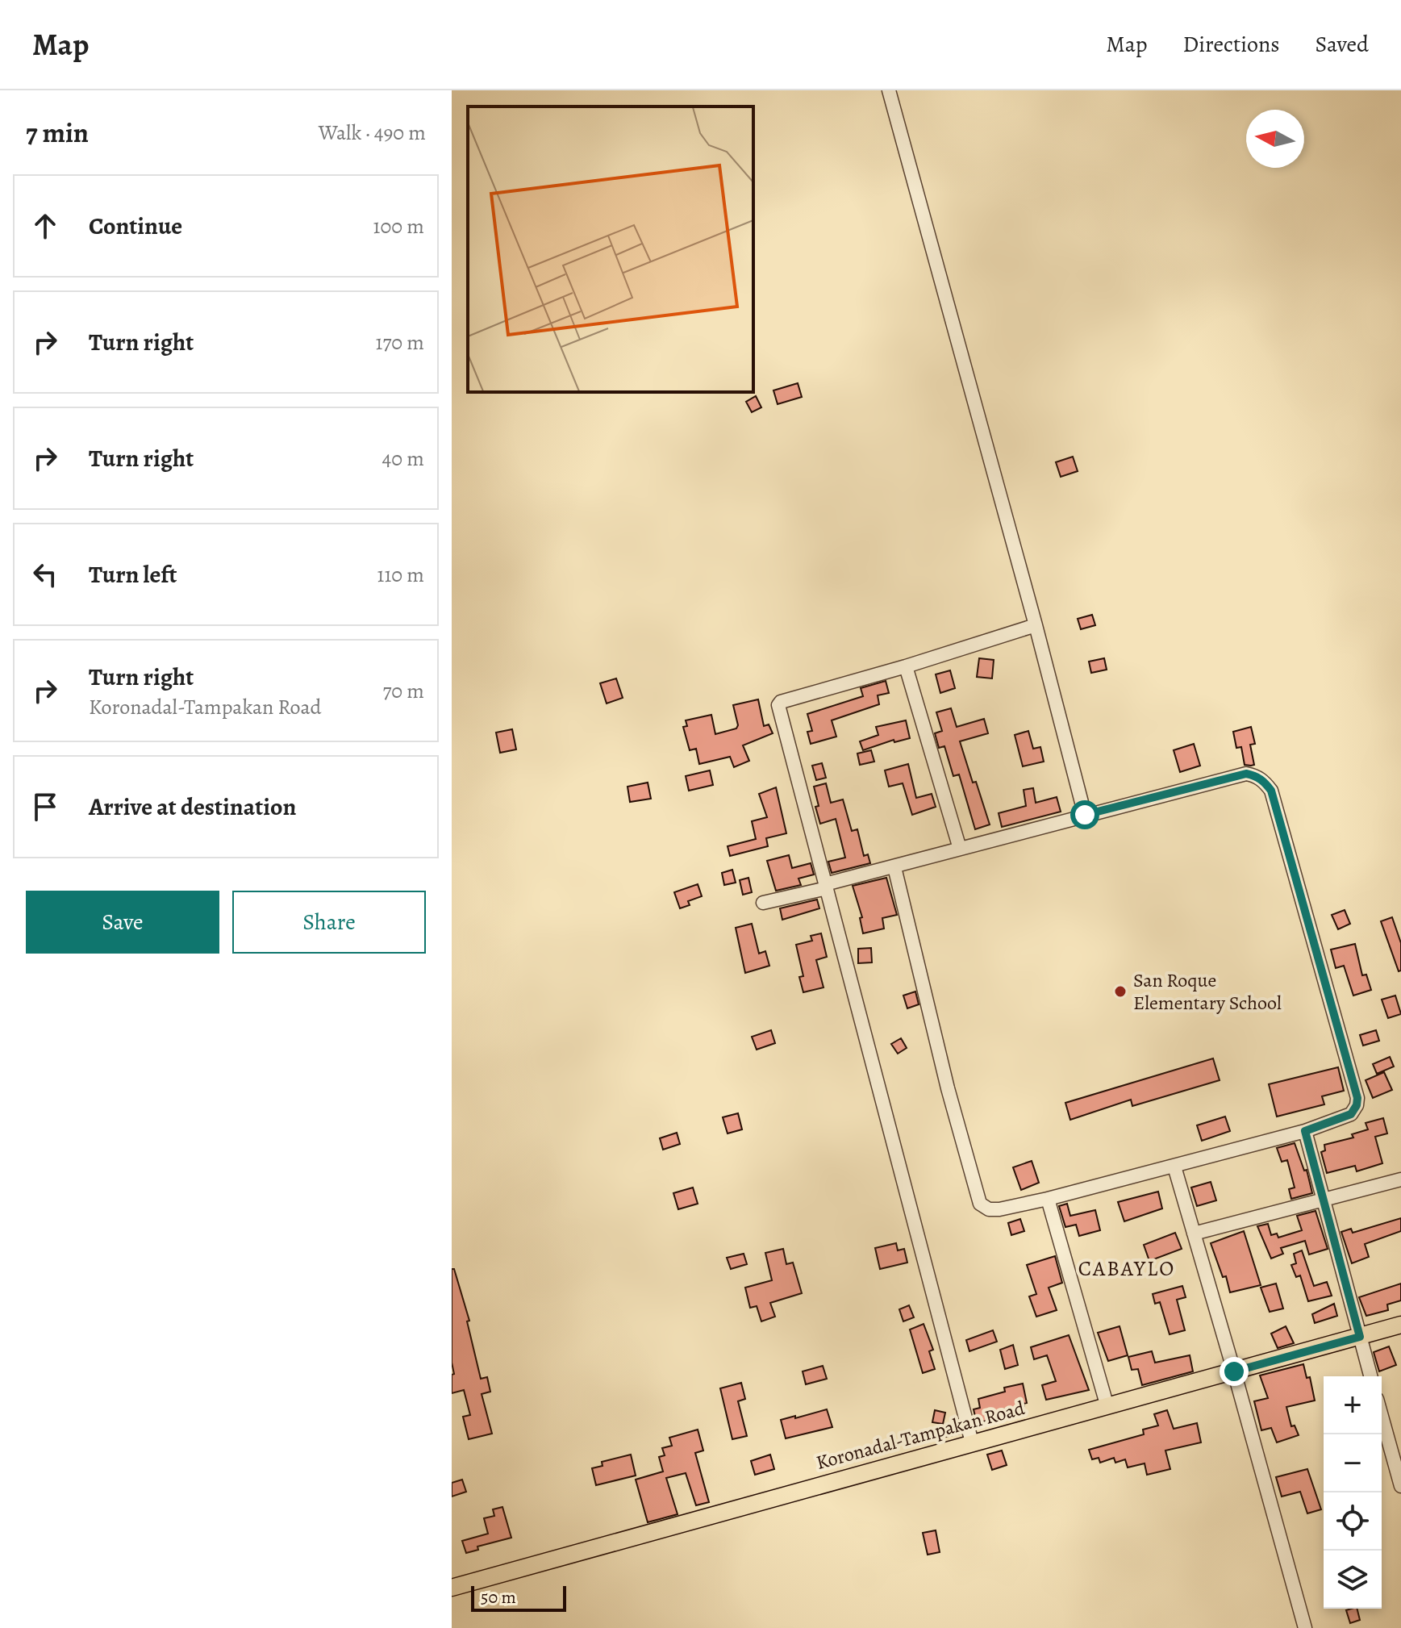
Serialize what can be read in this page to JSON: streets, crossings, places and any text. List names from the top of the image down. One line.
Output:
{"streets":{"main road":["Koronadal-Tampakan Road"]},"districts":["CABAYLO"],"places":["San Roque Elementary School"],"scale_bar":"50 m","north":"left","page":{"header":"Map","nav":["Map","Directions","Saved"],"heading":["7 min","Walk · 490 m"],"list":[["Continue","100 m"],["Turn right","170 m"],["Turn right","40 m"],["Turn left","110 m"],["Turn right","Koronadal-Tampakan Road","70 m"],"Arrive at destination"],"buttons":["Save","Share"],"map_buttons":["+","−"],"scale":"50 m"}}
